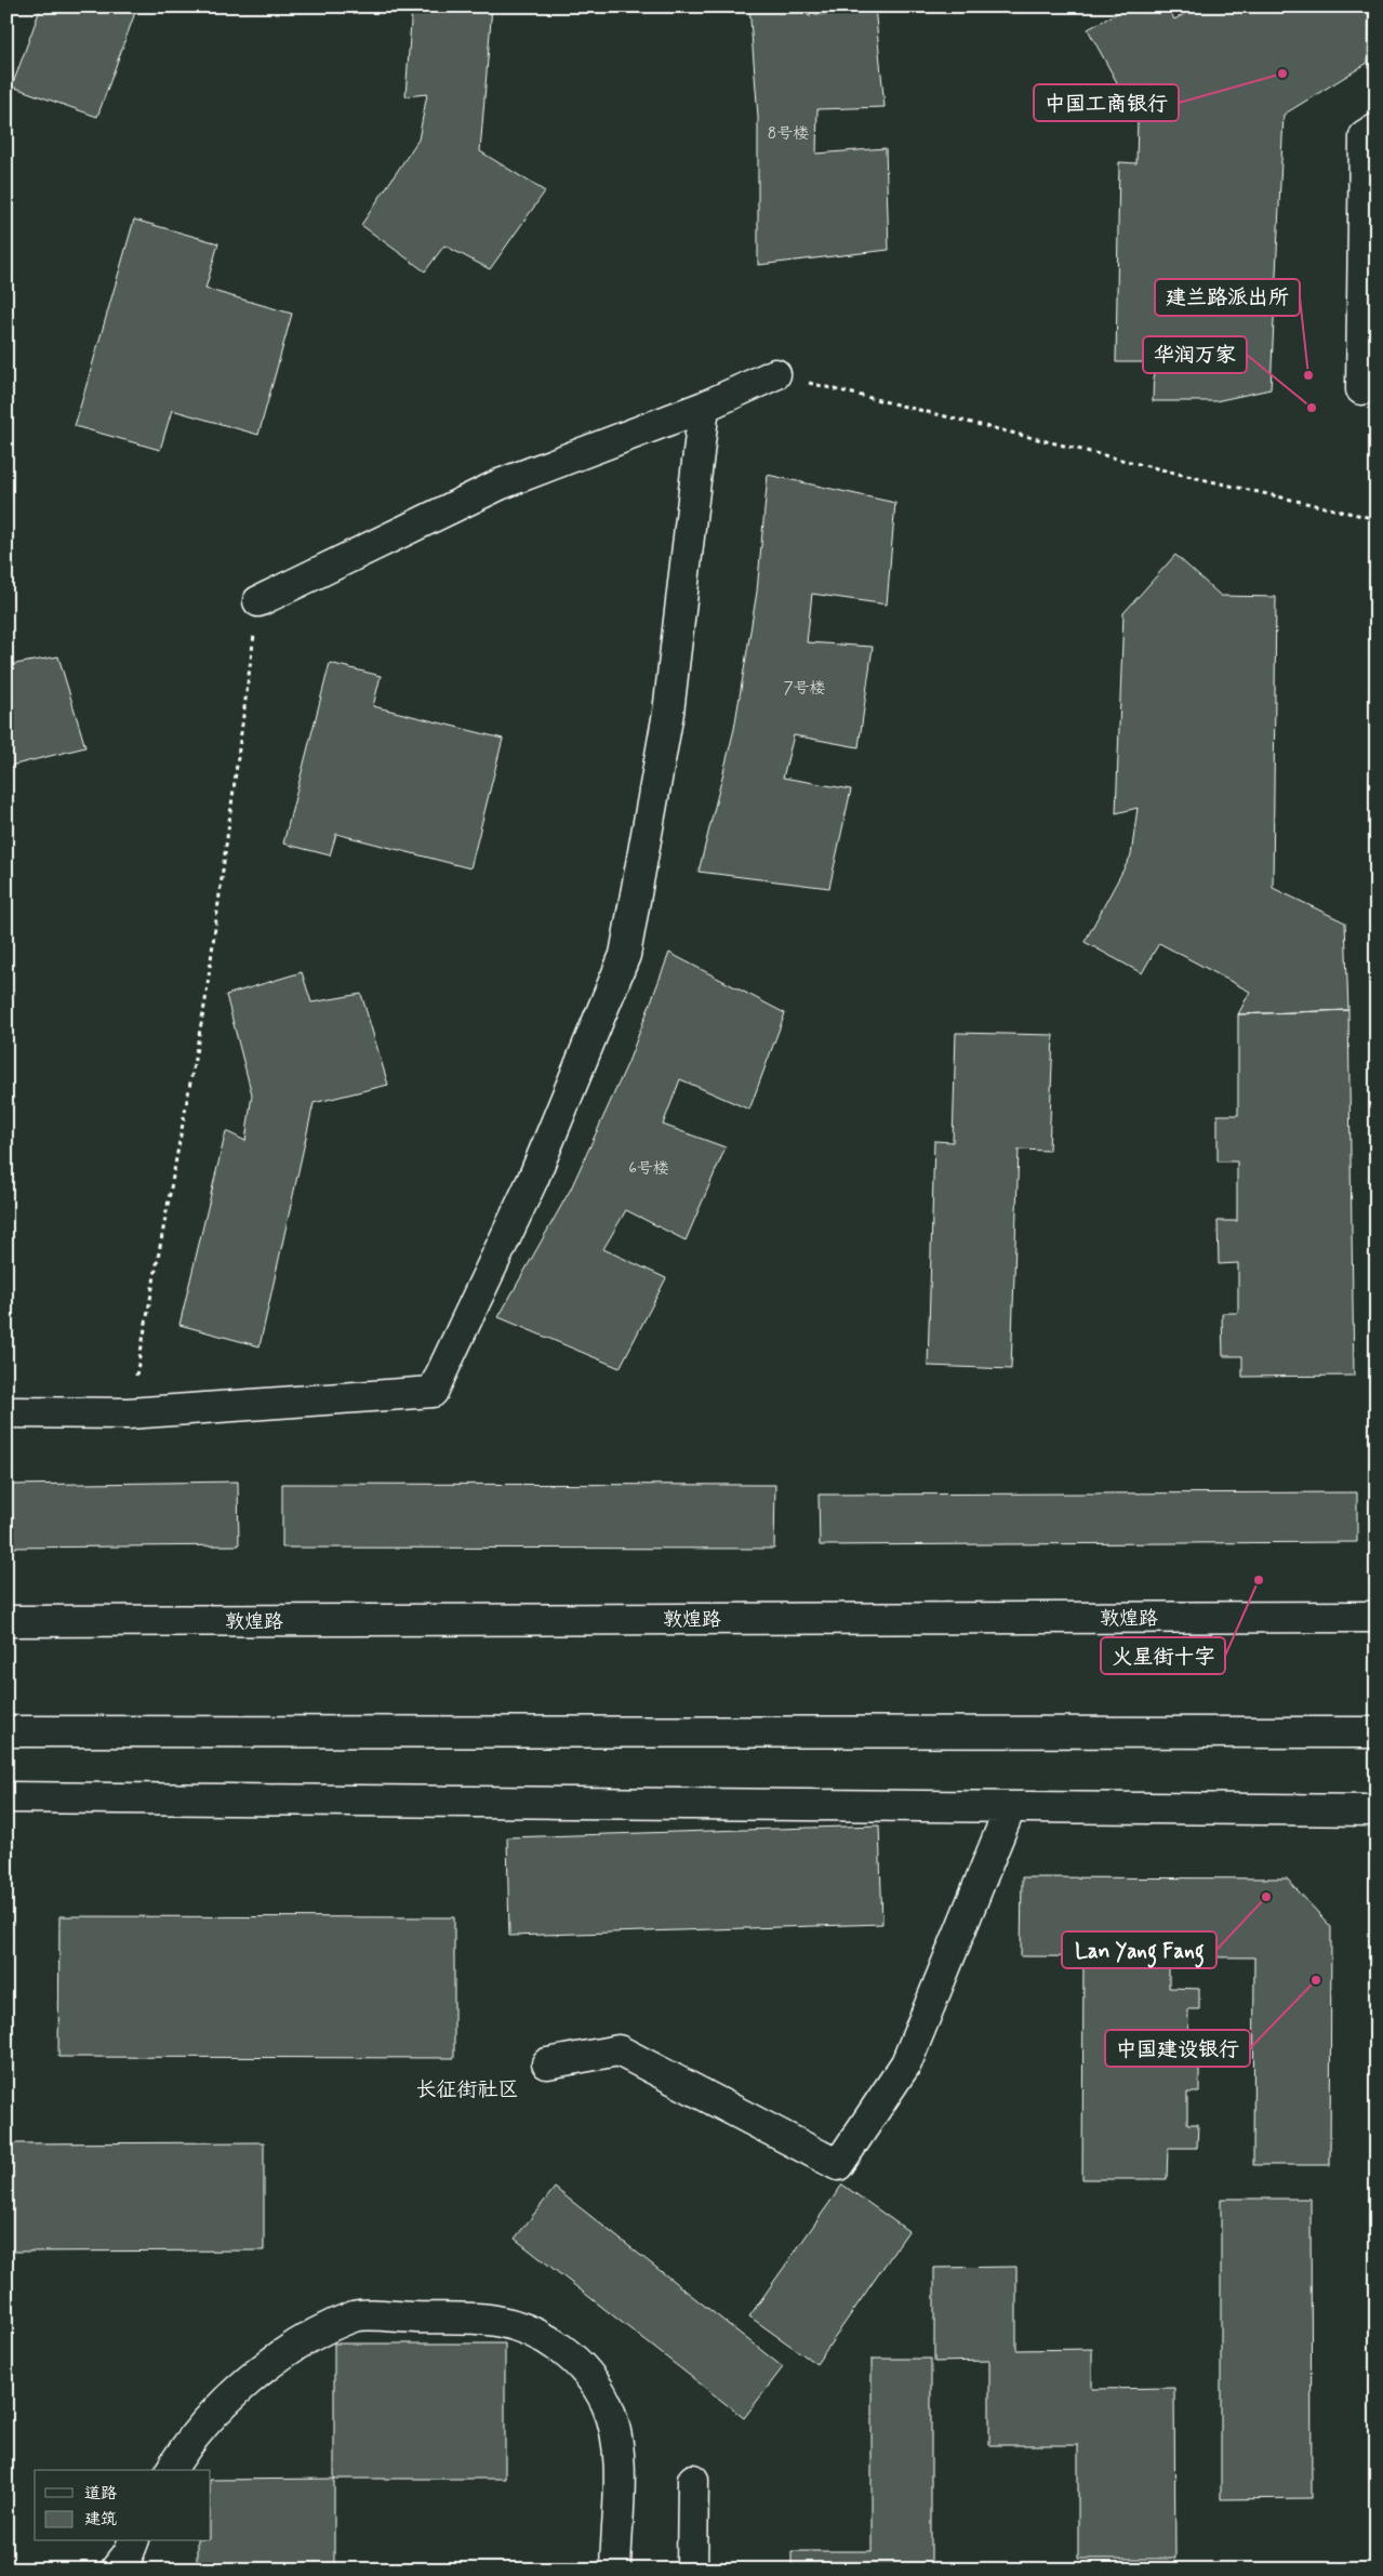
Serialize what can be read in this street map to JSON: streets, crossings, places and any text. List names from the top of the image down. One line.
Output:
{"streets":{"street":["敦煌路"]},"districts":["长征街社区"],"places":["中国工商银行","建兰路派出所","华润万家","火星街十字","Lan Yang Fang","中国建设银行"],"house_numbers":["8号楼","7号楼","6号楼"],"legend":["道路","建筑"]}
